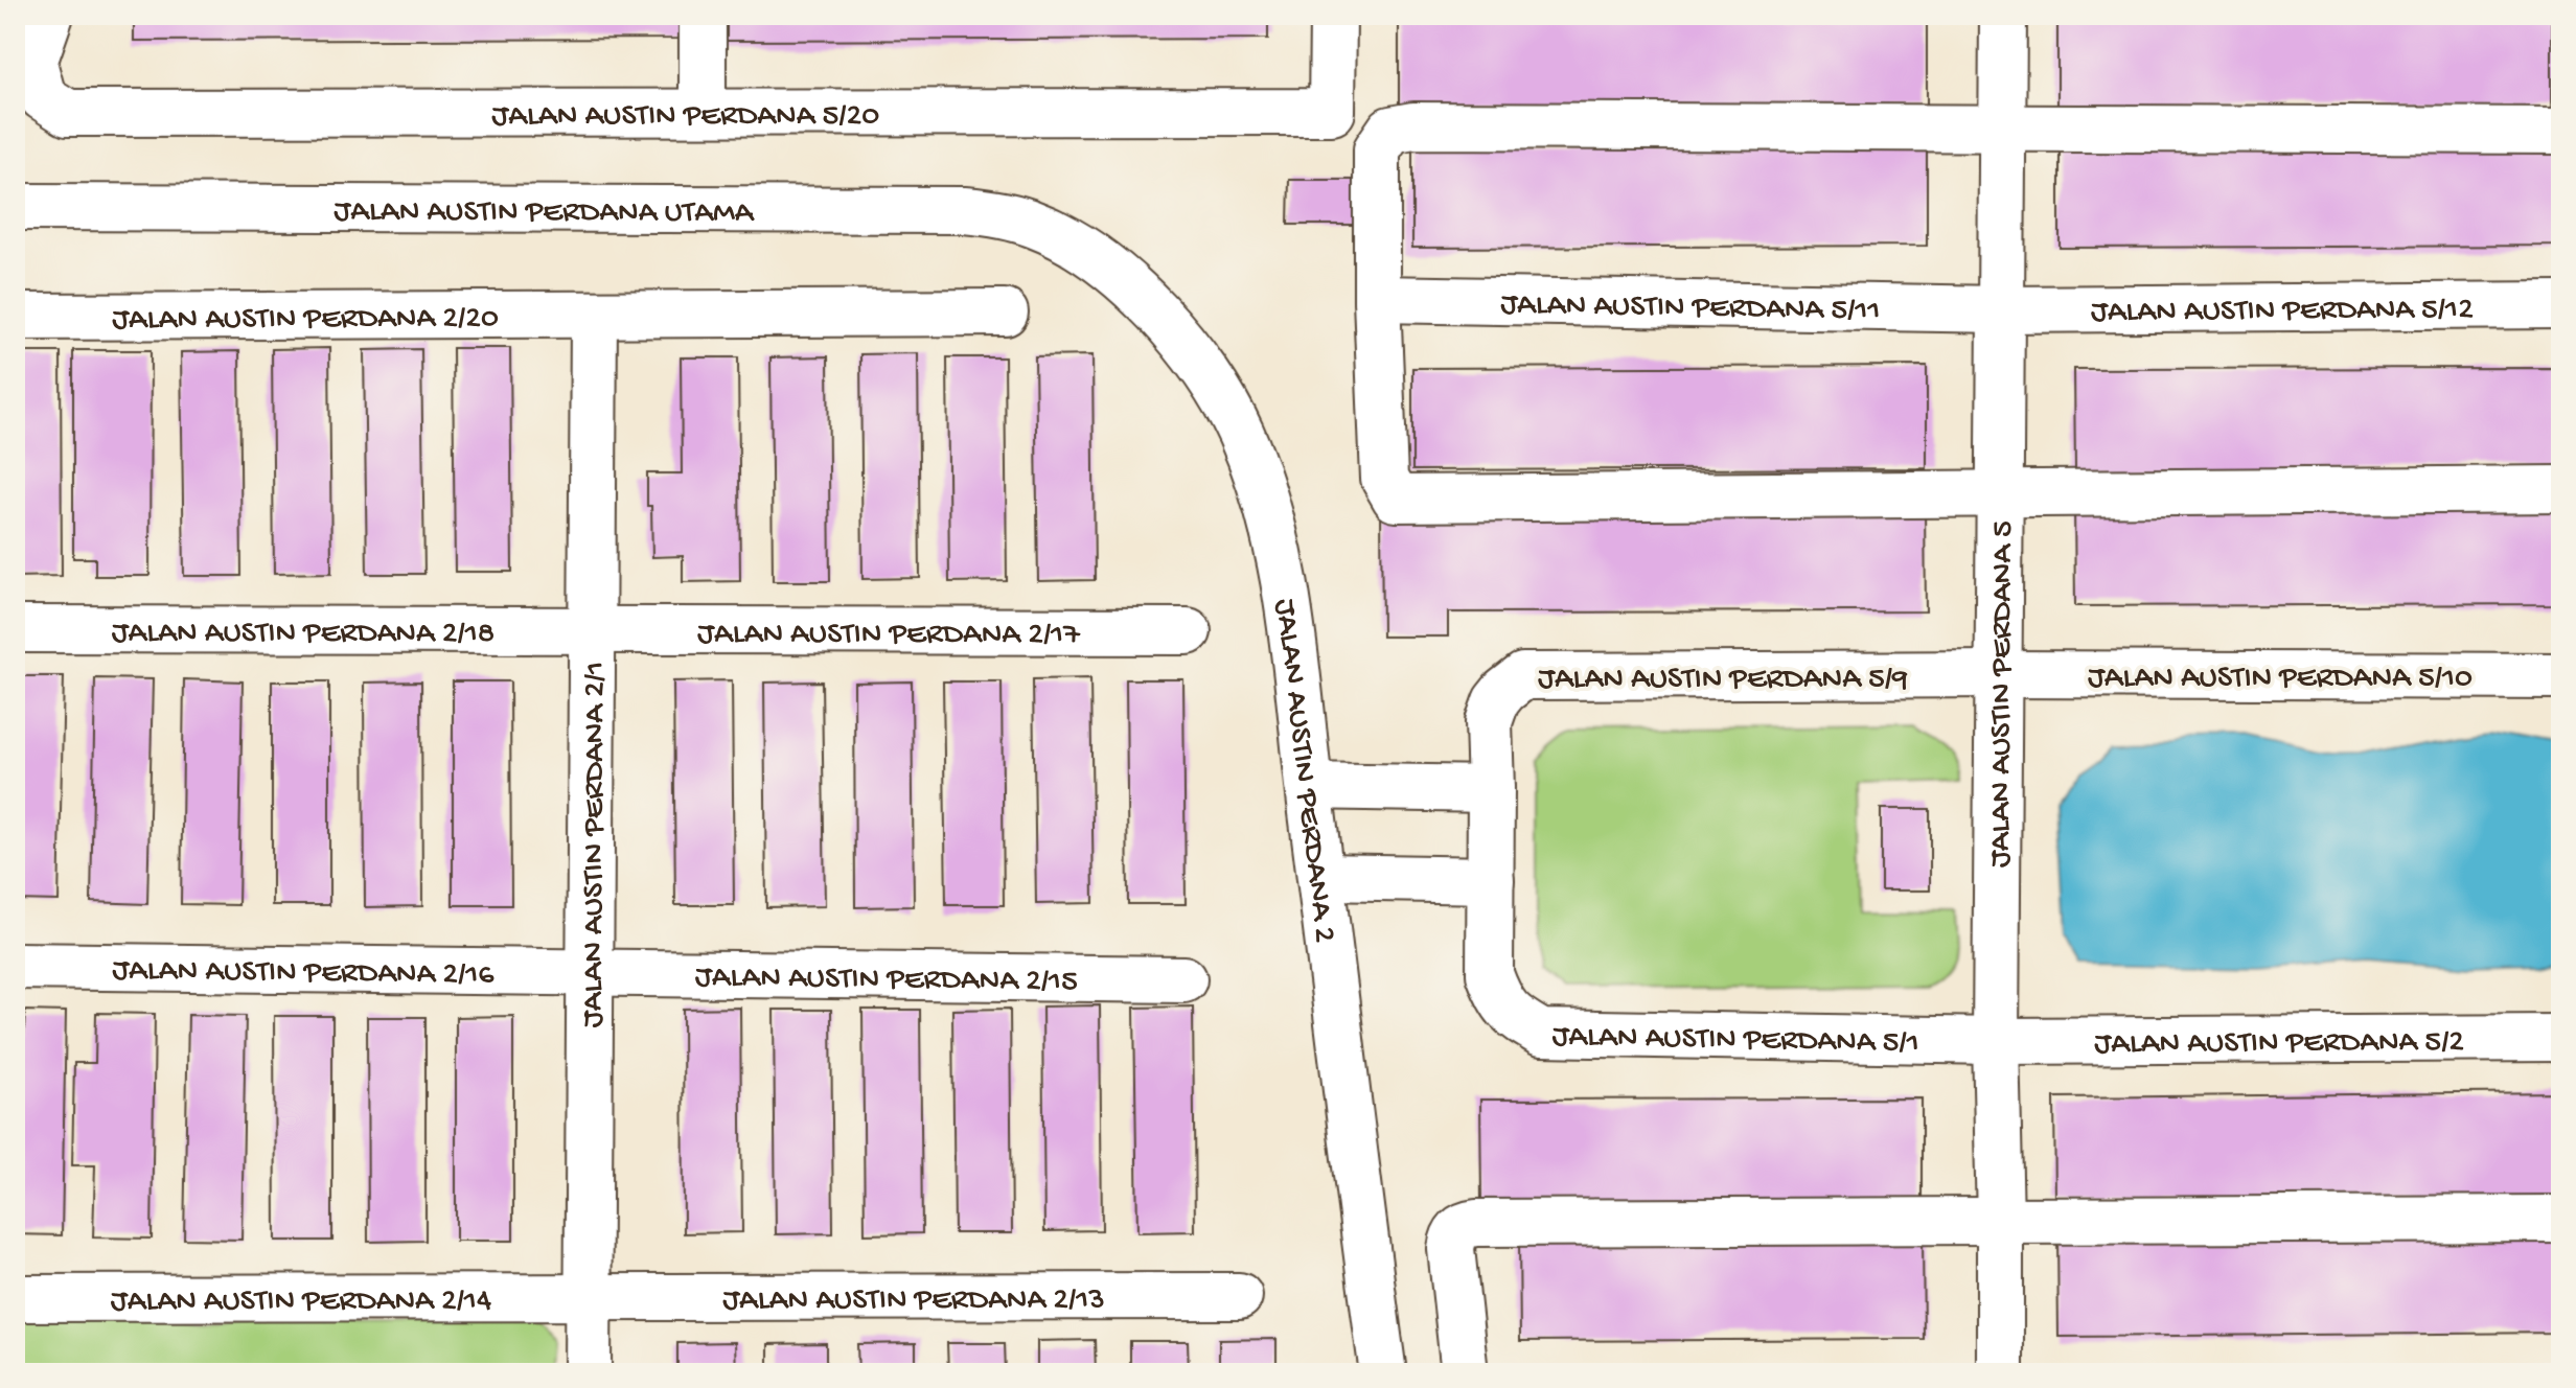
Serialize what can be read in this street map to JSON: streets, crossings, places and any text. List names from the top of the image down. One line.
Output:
{"streets":{"street":["JALAN AUSTIN PERDANA 5/20","JALAN AUSTIN PERDANA UTAMA","JALAN AUSTIN PERDANA 5/11","JALAN AUSTIN PERDANA 5/12","JALAN AUSTIN PERDANA 2/20","JALAN AUSTIN PERDANA 2/18","JALAN AUSTIN PERDANA 2/17","JALAN AUSTIN PERDANA 5/10","JALAN AUSTIN PERDANA 5/9","JALAN AUSTIN PERDANA 5","JALAN AUSTIN PERDANA 2","JALAN AUSTIN PERDANA 2/1","JALAN AUSTIN PERDANA 2/16","JALAN AUSTIN PERDANA 2/15","JALAN AUSTIN PERDANA 5/1","JALAN AUSTIN PERDANA 5/2","JALAN AUSTIN PERDANA 2/13","JALAN AUSTIN PERDANA 2/14"]},"crossings":[["JALAN AUSTIN PERDANA UTAMA","JALAN AUSTIN PERDANA 2"],["JALAN AUSTIN PERDANA 5/11","JALAN AUSTIN PERDANA 5/12"],["JALAN AUSTIN PERDANA 5/11","JALAN AUSTIN PERDANA 5"],["JALAN AUSTIN PERDANA 5/12","JALAN AUSTIN PERDANA 5"],["JALAN AUSTIN PERDANA 2/20","JALAN AUSTIN PERDANA 2/1"],["JALAN AUSTIN PERDANA 2/18","JALAN AUSTIN PERDANA 2/17"],["JALAN AUSTIN PERDANA 2/18","JALAN AUSTIN PERDANA 2/1"],["JALAN AUSTIN PERDANA 2/17","JALAN AUSTIN PERDANA 2/1"],["JALAN AUSTIN PERDANA 5/10","JALAN AUSTIN PERDANA 5/9"],["JALAN AUSTIN PERDANA 5/10","JALAN AUSTIN PERDANA 5"],["JALAN AUSTIN PERDANA 5/9","JALAN AUSTIN PERDANA 5"],["JALAN AUSTIN PERDANA 5/9","JALAN AUSTIN PERDANA 5/1"],["JALAN AUSTIN PERDANA 5","JALAN AUSTIN PERDANA 5/1"],["JALAN AUSTIN PERDANA 5","JALAN AUSTIN PERDANA 5/2"],["JALAN AUSTIN PERDANA 2/1","JALAN AUSTIN PERDANA 2/16"],["JALAN AUSTIN PERDANA 2/1","JALAN AUSTIN PERDANA 2/15"],["JALAN AUSTIN PERDANA 2/1","JALAN AUSTIN PERDANA 2/13"],["JALAN AUSTIN PERDANA 2/1","JALAN AUSTIN PERDANA 2/14"],["JALAN AUSTIN PERDANA 2/16","JALAN AUSTIN PERDANA 2/15"],["JALAN AUSTIN PERDANA 5/1","JALAN AUSTIN PERDANA 5/2"],["JALAN AUSTIN PERDANA 2/13","JALAN AUSTIN PERDANA 2/14"]]}
